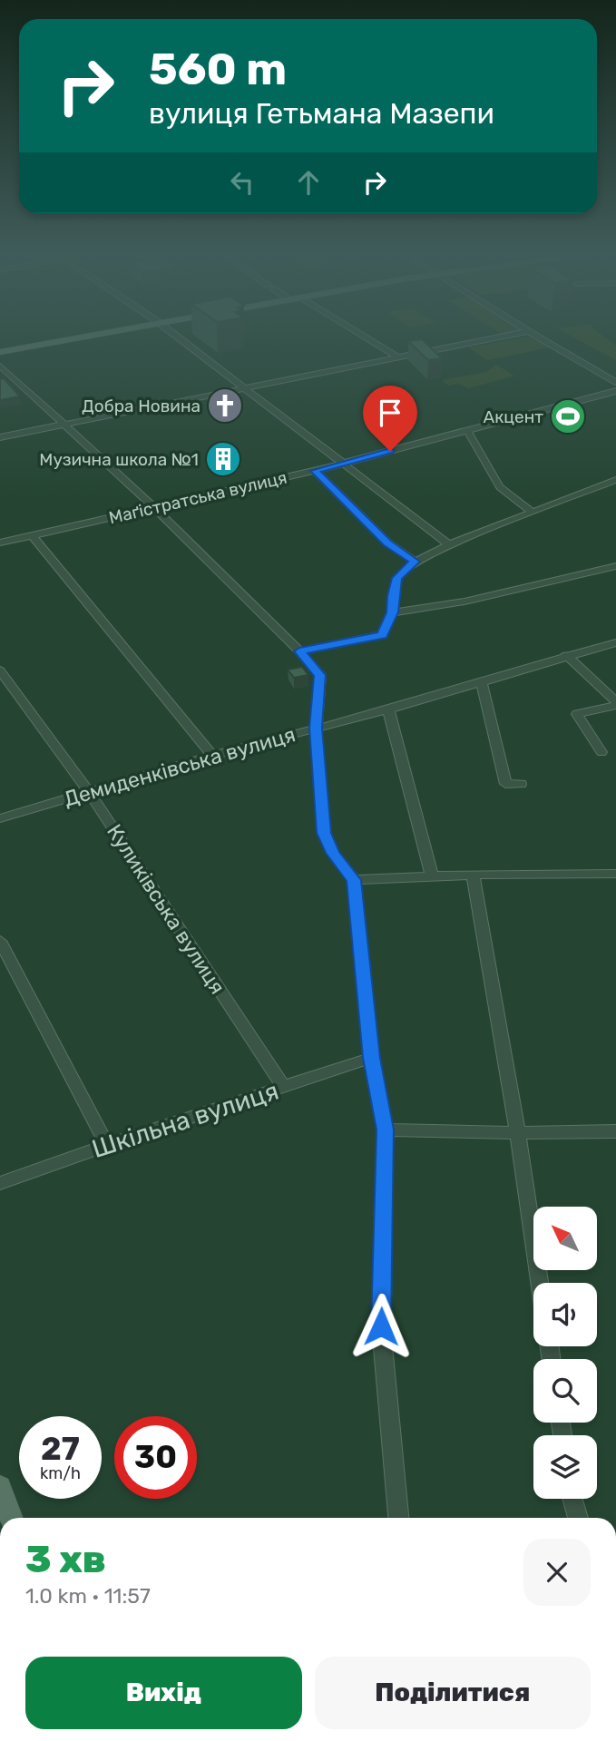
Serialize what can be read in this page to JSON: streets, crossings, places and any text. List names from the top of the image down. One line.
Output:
{"streets":{"street":["Маґістратська вулиця","Демиденківська вулиця","Куликівська вулиця","Шкільна вулиця"]},"crossings":[["Демиденківська вулиця","Куликівська вулиця"],["Куликівська вулиця","Шкільна вулиця"]],"places":{"church":["Добра Новина"],"sports":["Акцент"],"building":["Музична школа №1"]},"north":"top left","page":{"turn":["560 m","вулиця Гетьмана Мазепи"],"speed":"27 km/h","limit":"30","heading":["3 хв","1.0 km · 11:57"],"buttons":["Вихід","Поділитися"]}}
